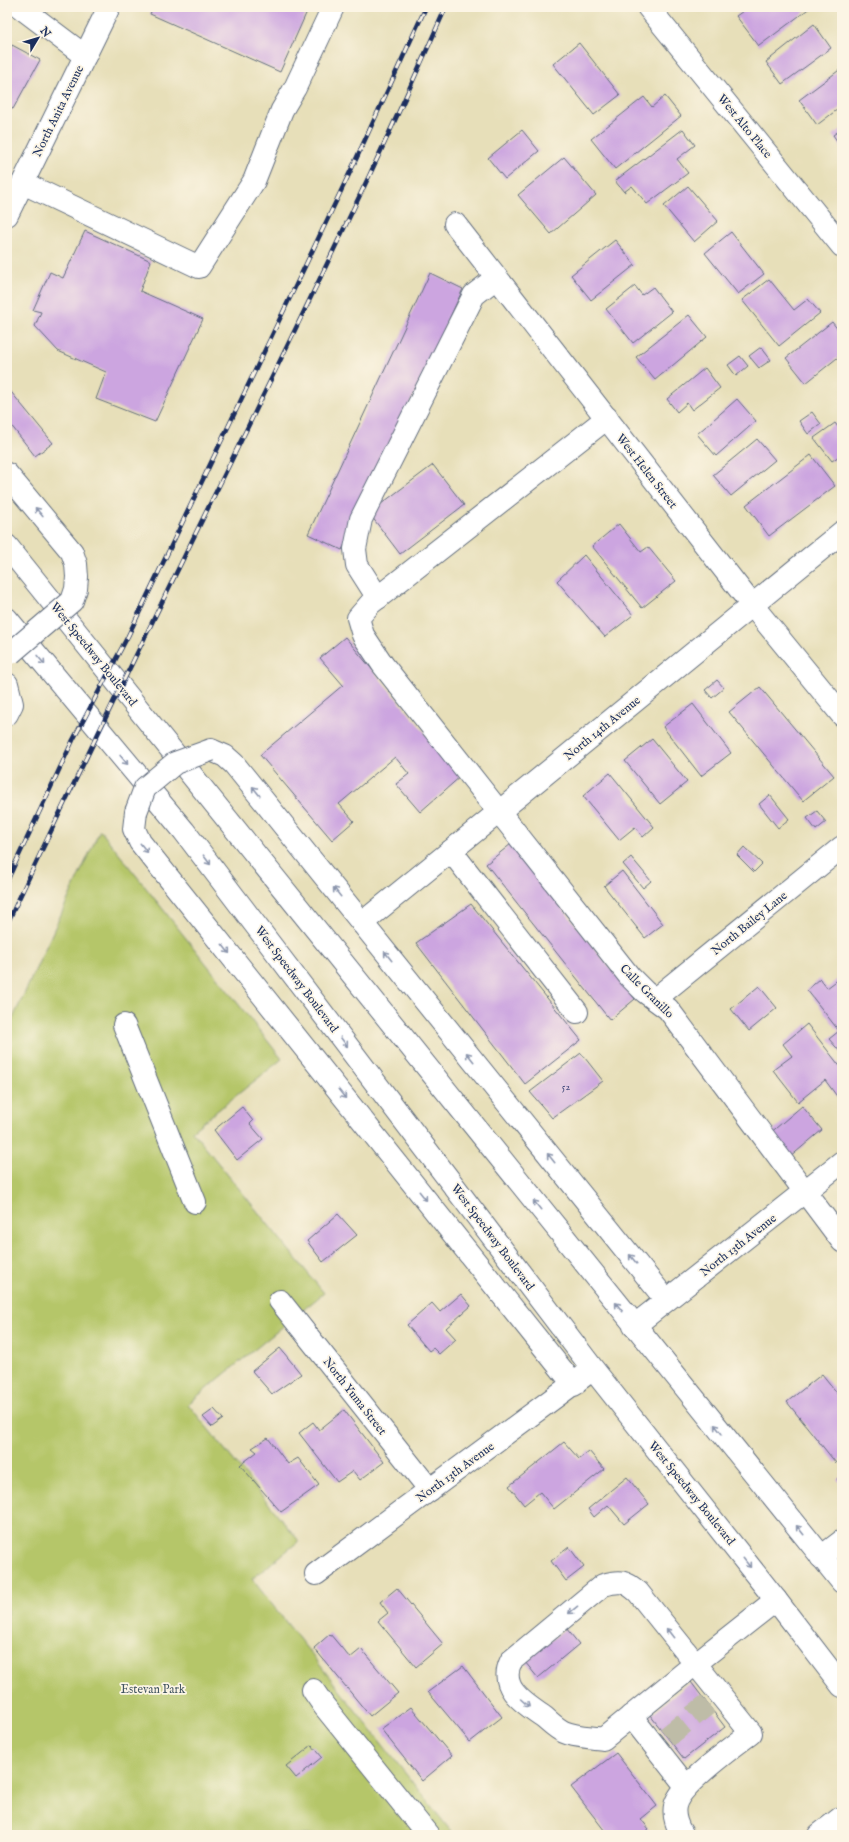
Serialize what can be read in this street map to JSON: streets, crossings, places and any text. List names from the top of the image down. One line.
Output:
{"streets":{"street":["North Anita Avenue","West Alto Place","West Helen Street","West Speedway Boulevard","North 14th Avenue","North Bailey Lane","Calle Granillo","North 13th Avenue","North Yuma Street"]},"crossings":[["West Helen Street","North 14th Avenue"],["West Speedway Boulevard","North 13th Avenue"],["North 14th Avenue","Calle Granillo"],["North Bailey Lane","Calle Granillo"],["Calle Granillo","North 13th Avenue"],["North 13th Avenue","North Yuma Street"]],"parks":["Estevan Park"],"house_numbers":["52"],"north":"top right"}
